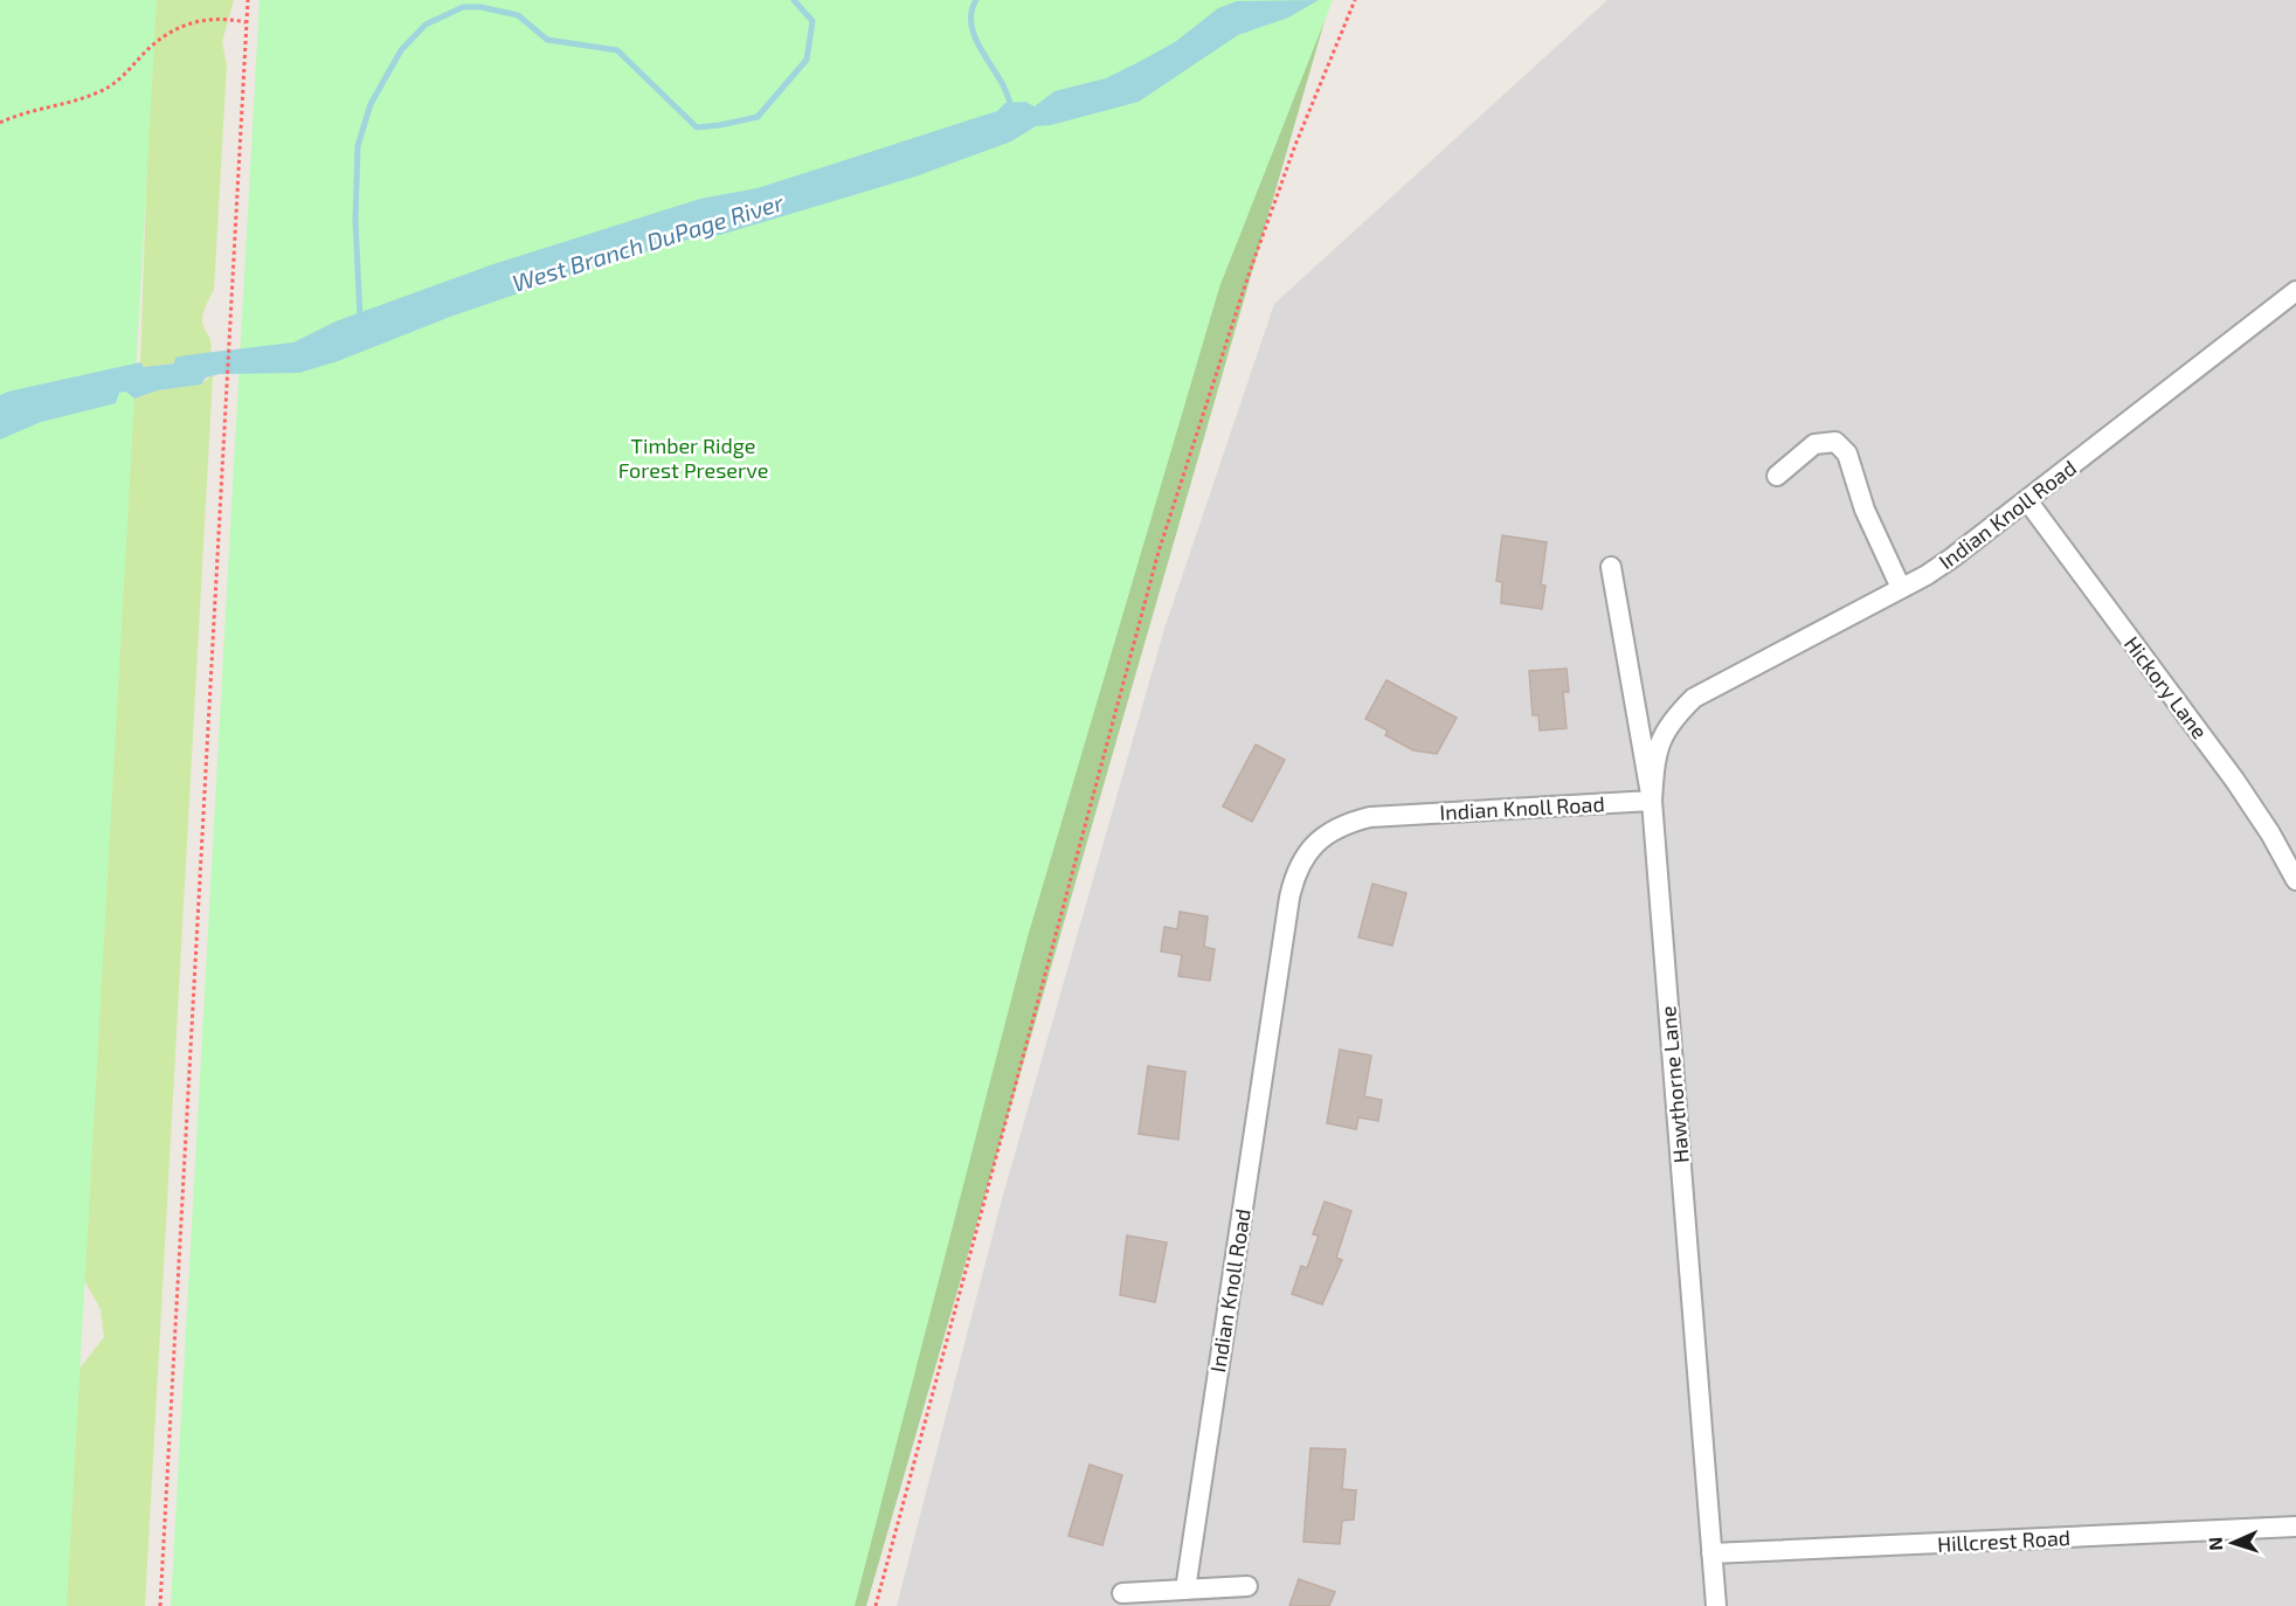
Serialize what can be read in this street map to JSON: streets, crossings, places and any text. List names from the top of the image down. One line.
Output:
{"streets":{"street":["Indian Knoll Road","Hickory Lane","Hawthorne Lane","Hillcrest Road"]},"crossings":[["Indian Knoll Road","Hickory Lane"],["Indian Knoll Road","Hawthorne Lane"],["Hawthorne Lane","Hillcrest Road"]],"water":["West Branch DuPage River"],"parks":["Timber Ridge Forest Preserve"],"north":"left"}
